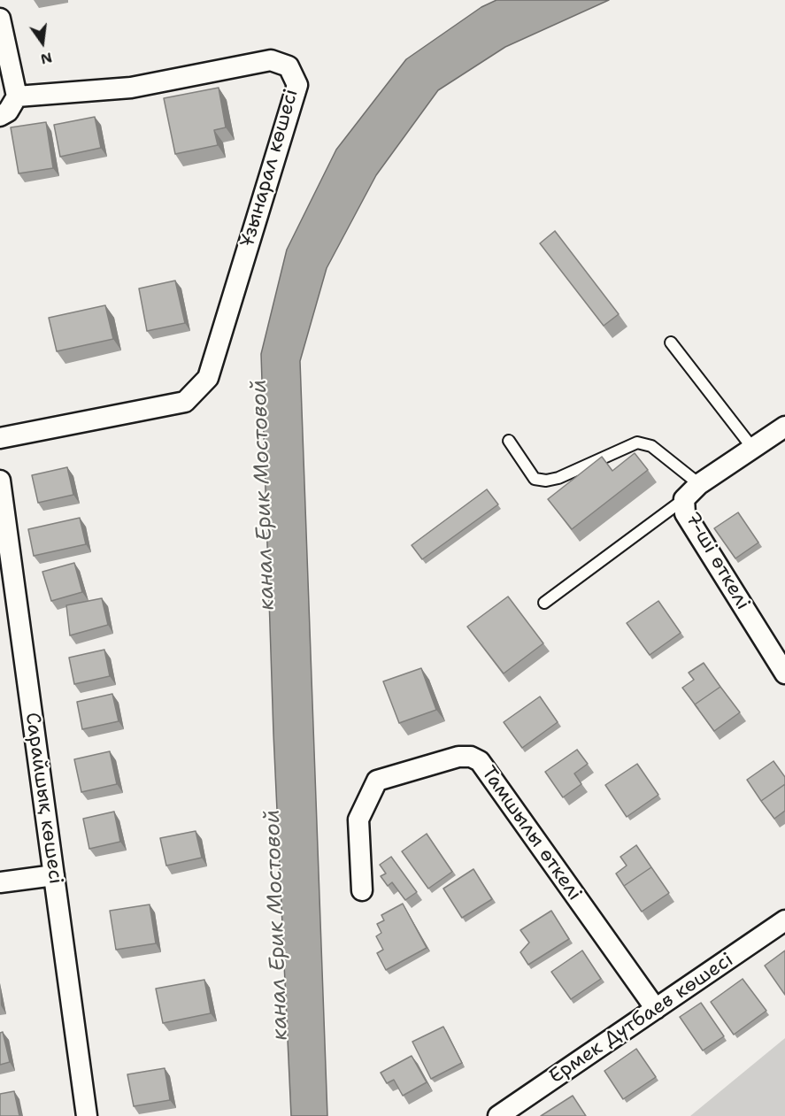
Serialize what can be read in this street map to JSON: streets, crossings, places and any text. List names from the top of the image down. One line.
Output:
{"streets":{"street":["Ұзынарал көшесі","7-шi өткелi","Сарайшық көшесі","Тамшылы өткелі","Ермек Дүтбаев көшесi"]},"crossings":[["Тамшылы өткелі","Ермек Дүтбаев көшесi"]],"water":["канал Ерик Мостовой"],"north":"bottom"}
